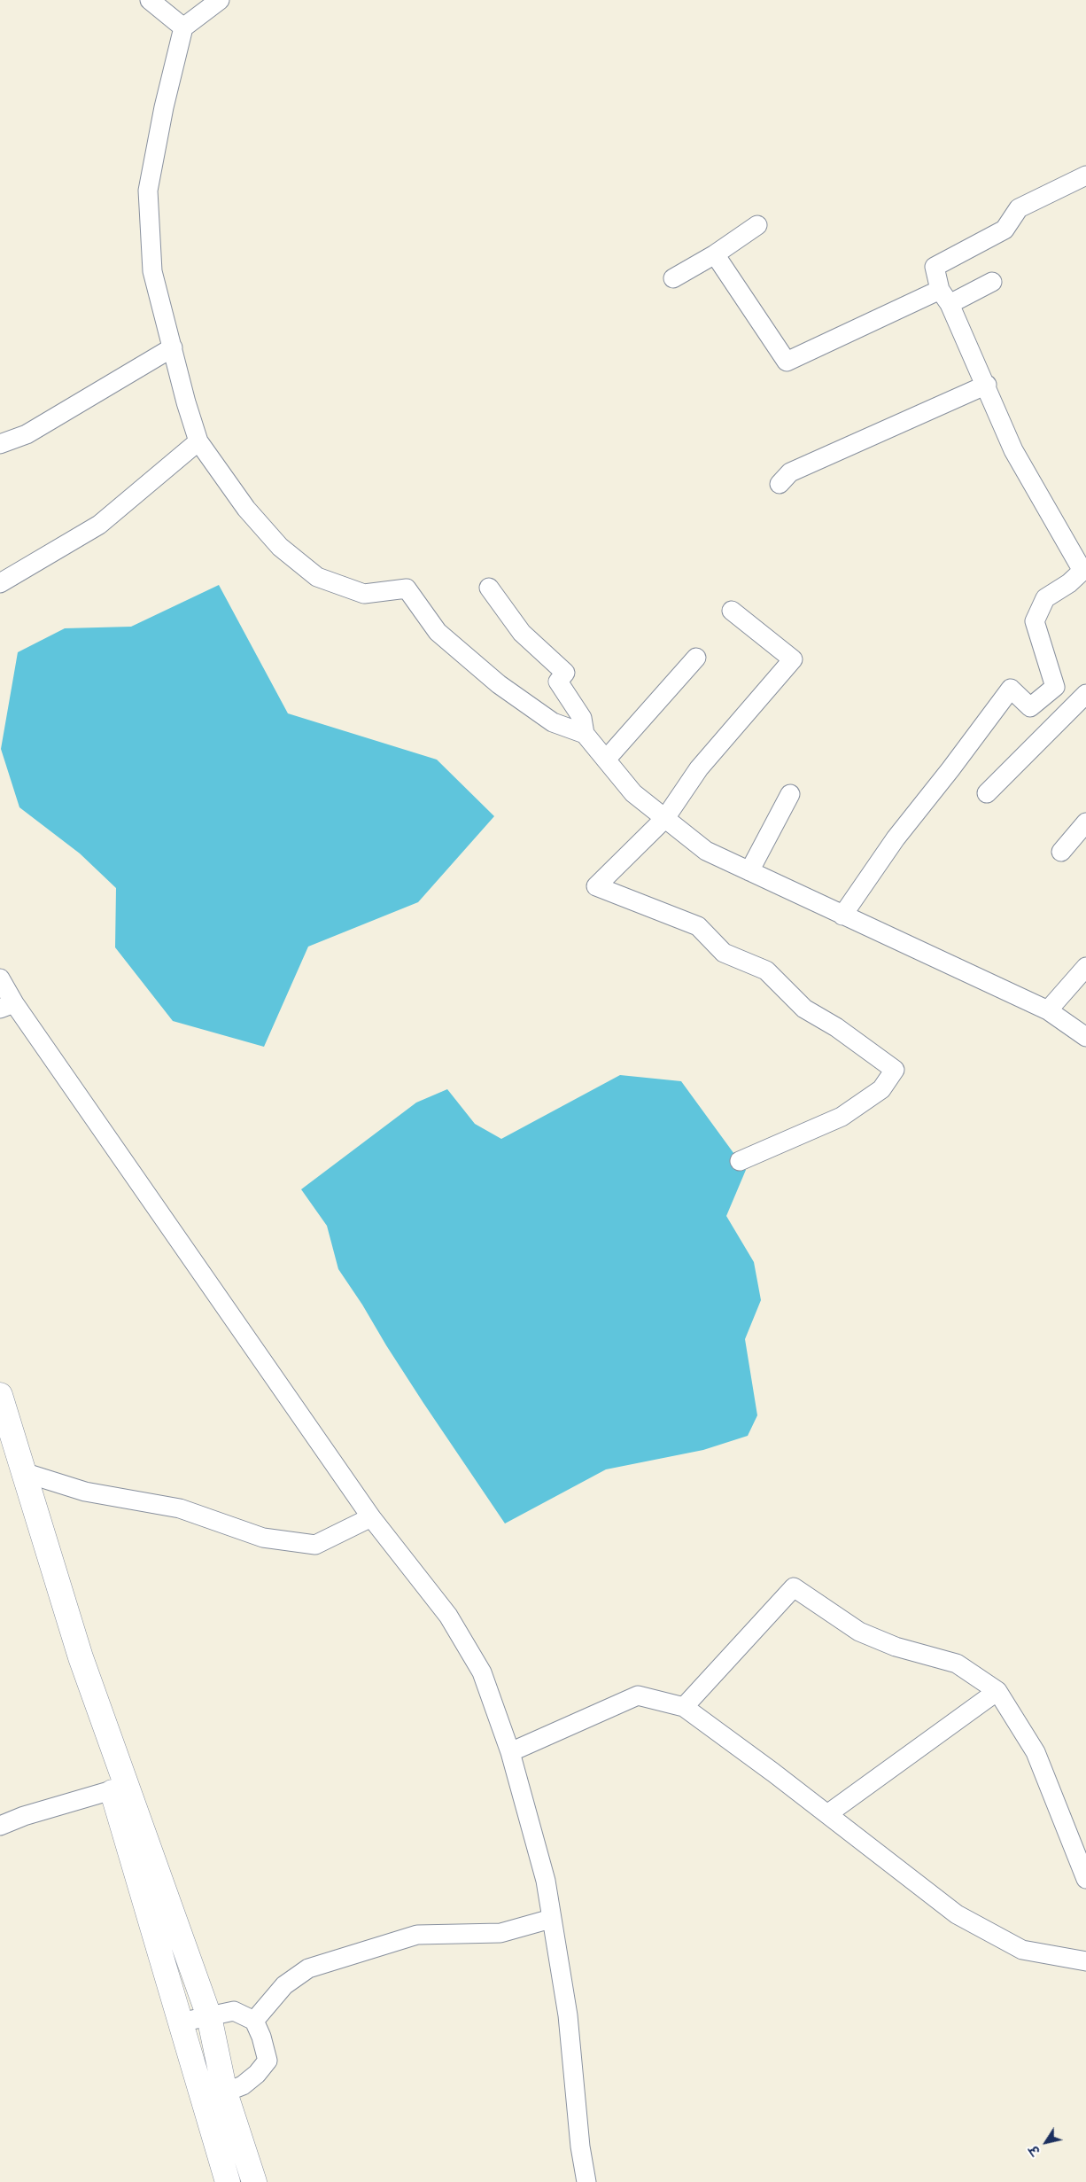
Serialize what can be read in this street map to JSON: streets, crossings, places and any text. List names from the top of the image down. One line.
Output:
{"north":"bottom left"}
